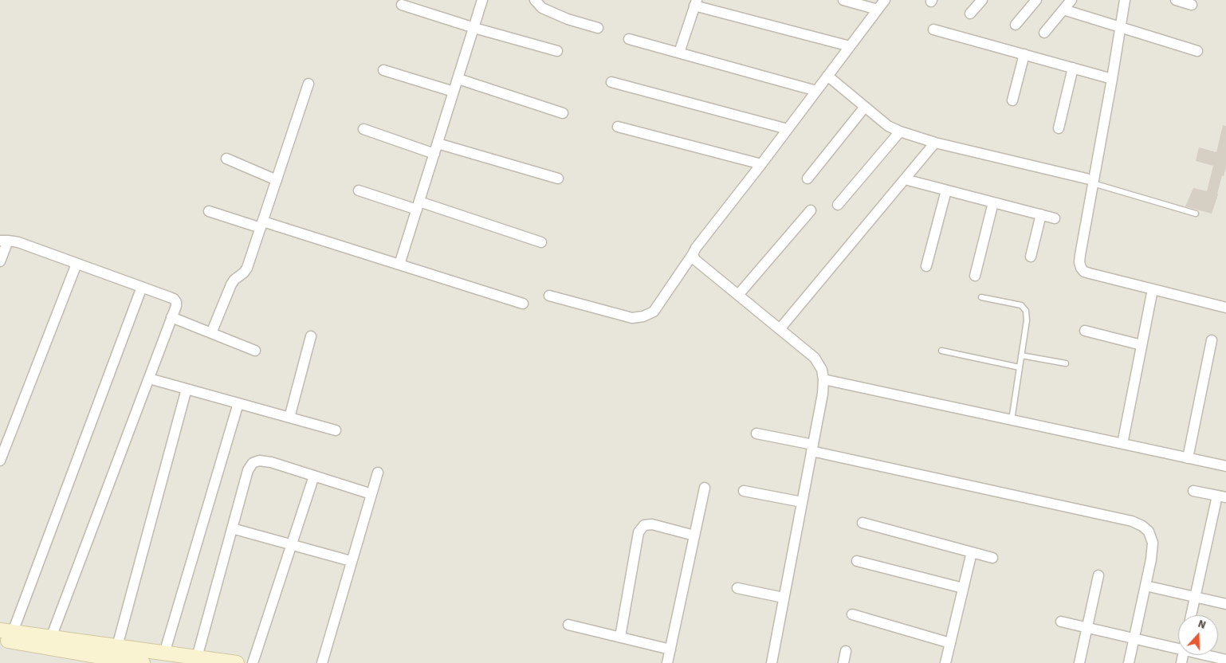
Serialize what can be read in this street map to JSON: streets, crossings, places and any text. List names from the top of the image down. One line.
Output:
{"north":"top"}
